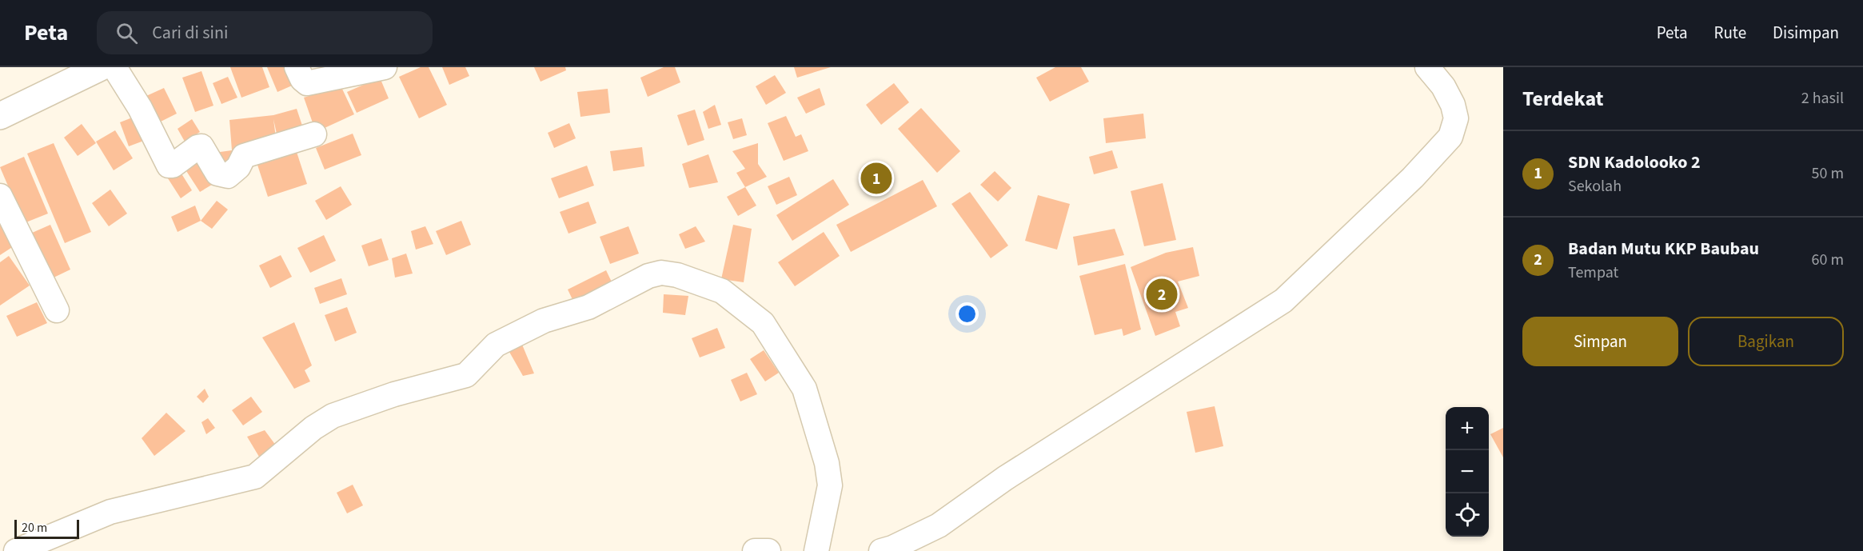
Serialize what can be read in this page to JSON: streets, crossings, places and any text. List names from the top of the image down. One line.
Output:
{"scale_bar":"20 m","page":{"header":"Peta","search":"Cari di sini","nav":["Peta","Rute","Disimpan"],"heading":["Terdekat","2 hasil"],"list":[{"mark":"1","name":"SDN Kadolooko 2","note":"Sekolah","value":"50 m"},{"mark":"2","name":"Badan Mutu KKP Baubau","note":"Tempat","value":"60 m"}],"pins":["1","2"],"buttons":["Simpan","Bagikan"],"map_buttons":["+","−"],"scale":"20 m"}}
